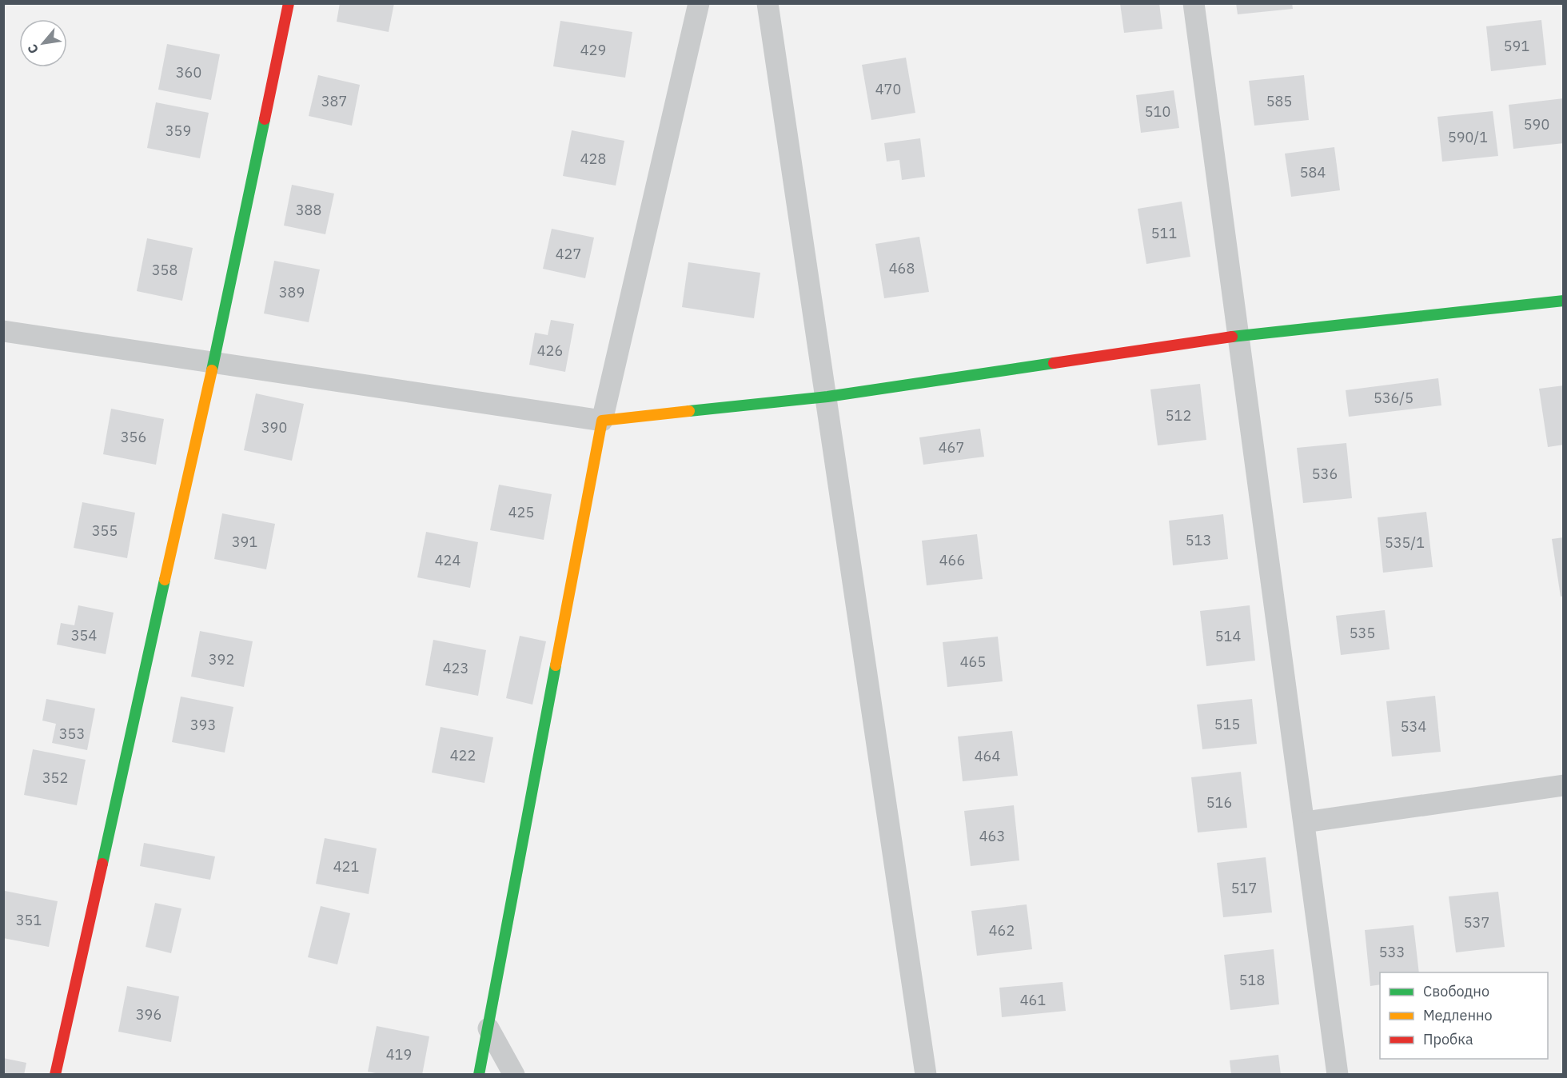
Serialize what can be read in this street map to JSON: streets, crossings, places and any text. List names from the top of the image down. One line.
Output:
{"house_numbers":["591","429","360","470","387","585","510","590","359","590/1","428","584","388","511","427","468","358","389","426","536/5","512","390","356","467","536","425","355","513","391","535/1","424","466","535","354","514","392","465","423","515","393","534","353","422","464","352","516","463","421","517","351","537","462","533","518","461","396","419"],"legend":["Свободно","Медленно","Пробка"],"north":"bottom left"}
